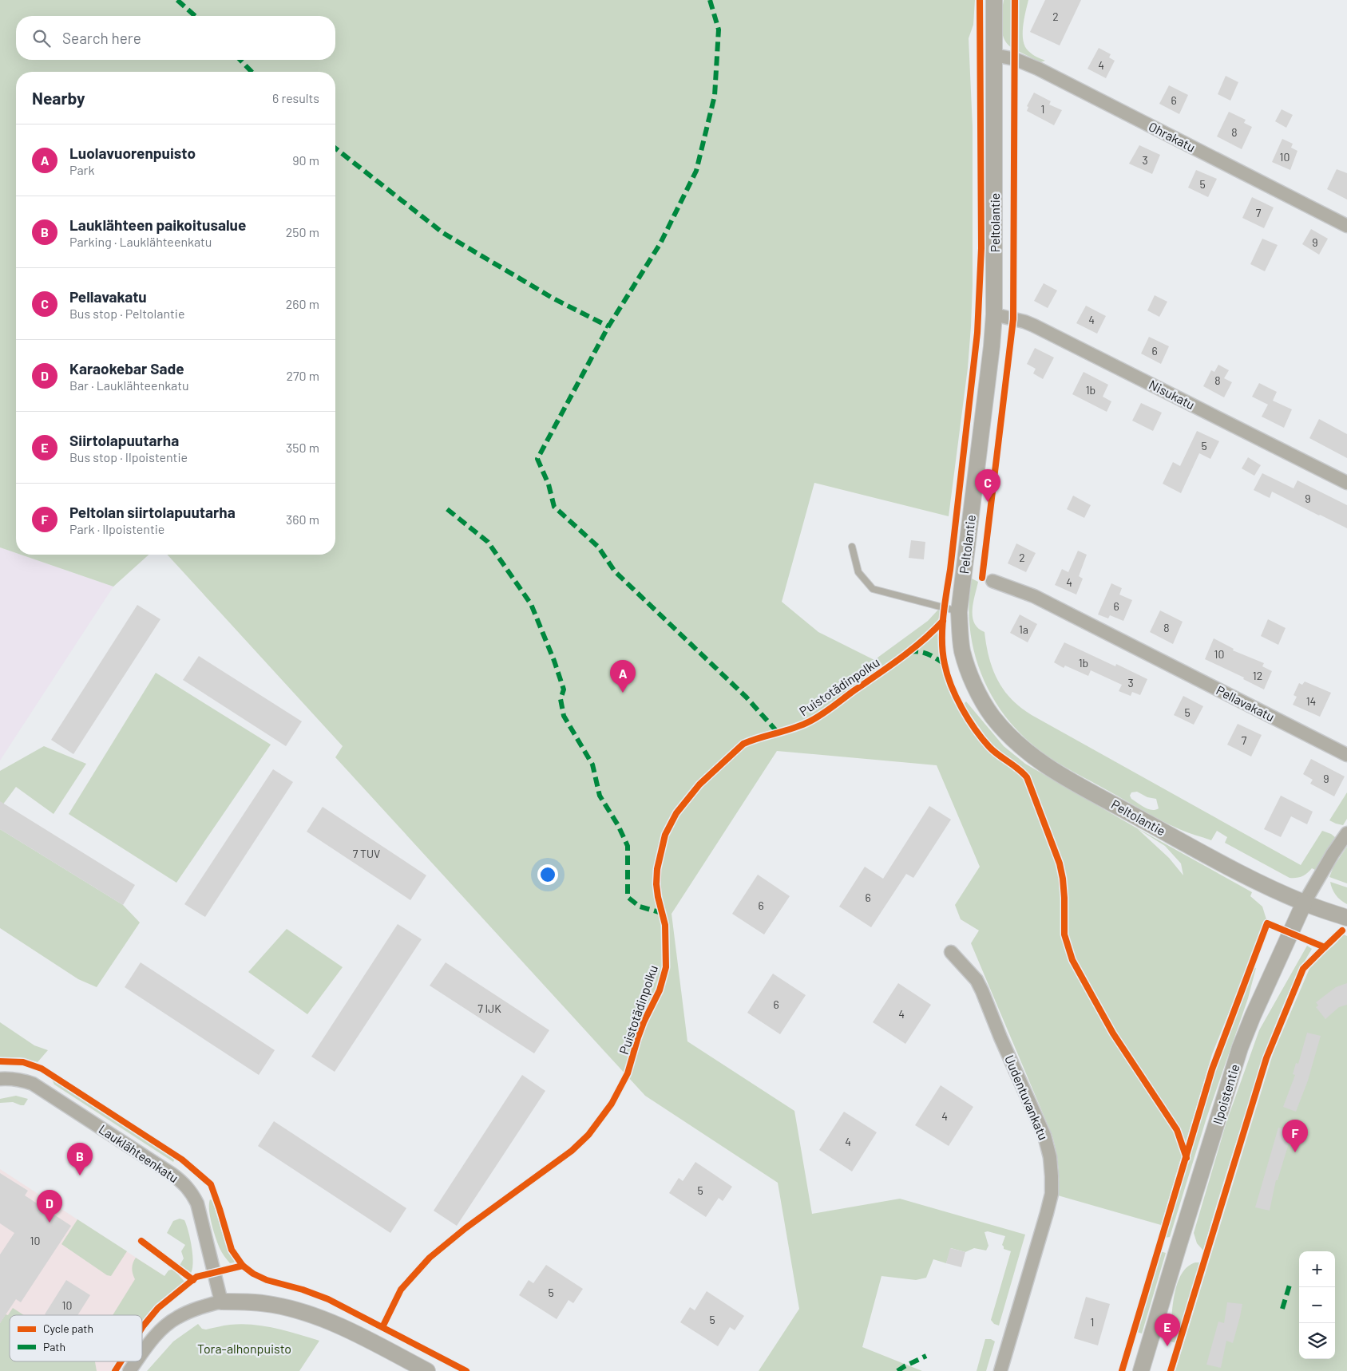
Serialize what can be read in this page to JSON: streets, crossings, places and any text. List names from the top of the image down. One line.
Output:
{"streets":{"street":["Ohrakatu","Peltolantie","Nisukatu","Pellavakatu","Ilpoistentie","Uudentuvankatu","Lauklähteenkatu"],"cycle path":["Puistotädinpolku"]},"crossings":[["Ohrakatu","Peltolantie"],["Peltolantie","Nisukatu"],["Peltolantie","Ilpoistentie"]],"parks":["Tora-alhonpuisto"],"house_numbers":["2","4","6","1","8","10","3","5","7","9","4","6","8","1b","5","9","2","4","6","8","1a","10","1b","12","3","14","5","7","9","7 TUV","6","6","6","7 IJK","4","4","4","5","10","5","10","5","1"],"legend":["Cycle path","Path"],"page":{"search":"Search here","heading":["Nearby","6 results"],"list":[{"mark":"A","name":"Luolavuorenpuisto","note":"Park","value":"90 m"},{"mark":"B","name":"Lauklähteen paikoitusalue","note":"Parking · Lauklähteenkatu","value":"250 m"},{"mark":"C","name":"Pellavakatu","note":"Bus stop · Peltolantie","value":"260 m"},{"mark":"D","name":"Karaokebar Sade","note":"Bar · Lauklähteenkatu","value":"270 m"},{"mark":"E","name":"Siirtolapuutarha","note":"Bus stop · Ilpoistentie","value":"350 m"},{"mark":"F","name":"Peltolan siirtolapuutarha","note":"Park · Ilpoistentie","value":"360 m"}],"pins":["C","A","F","B","D","E"],"map_buttons":["+","−"]}}
